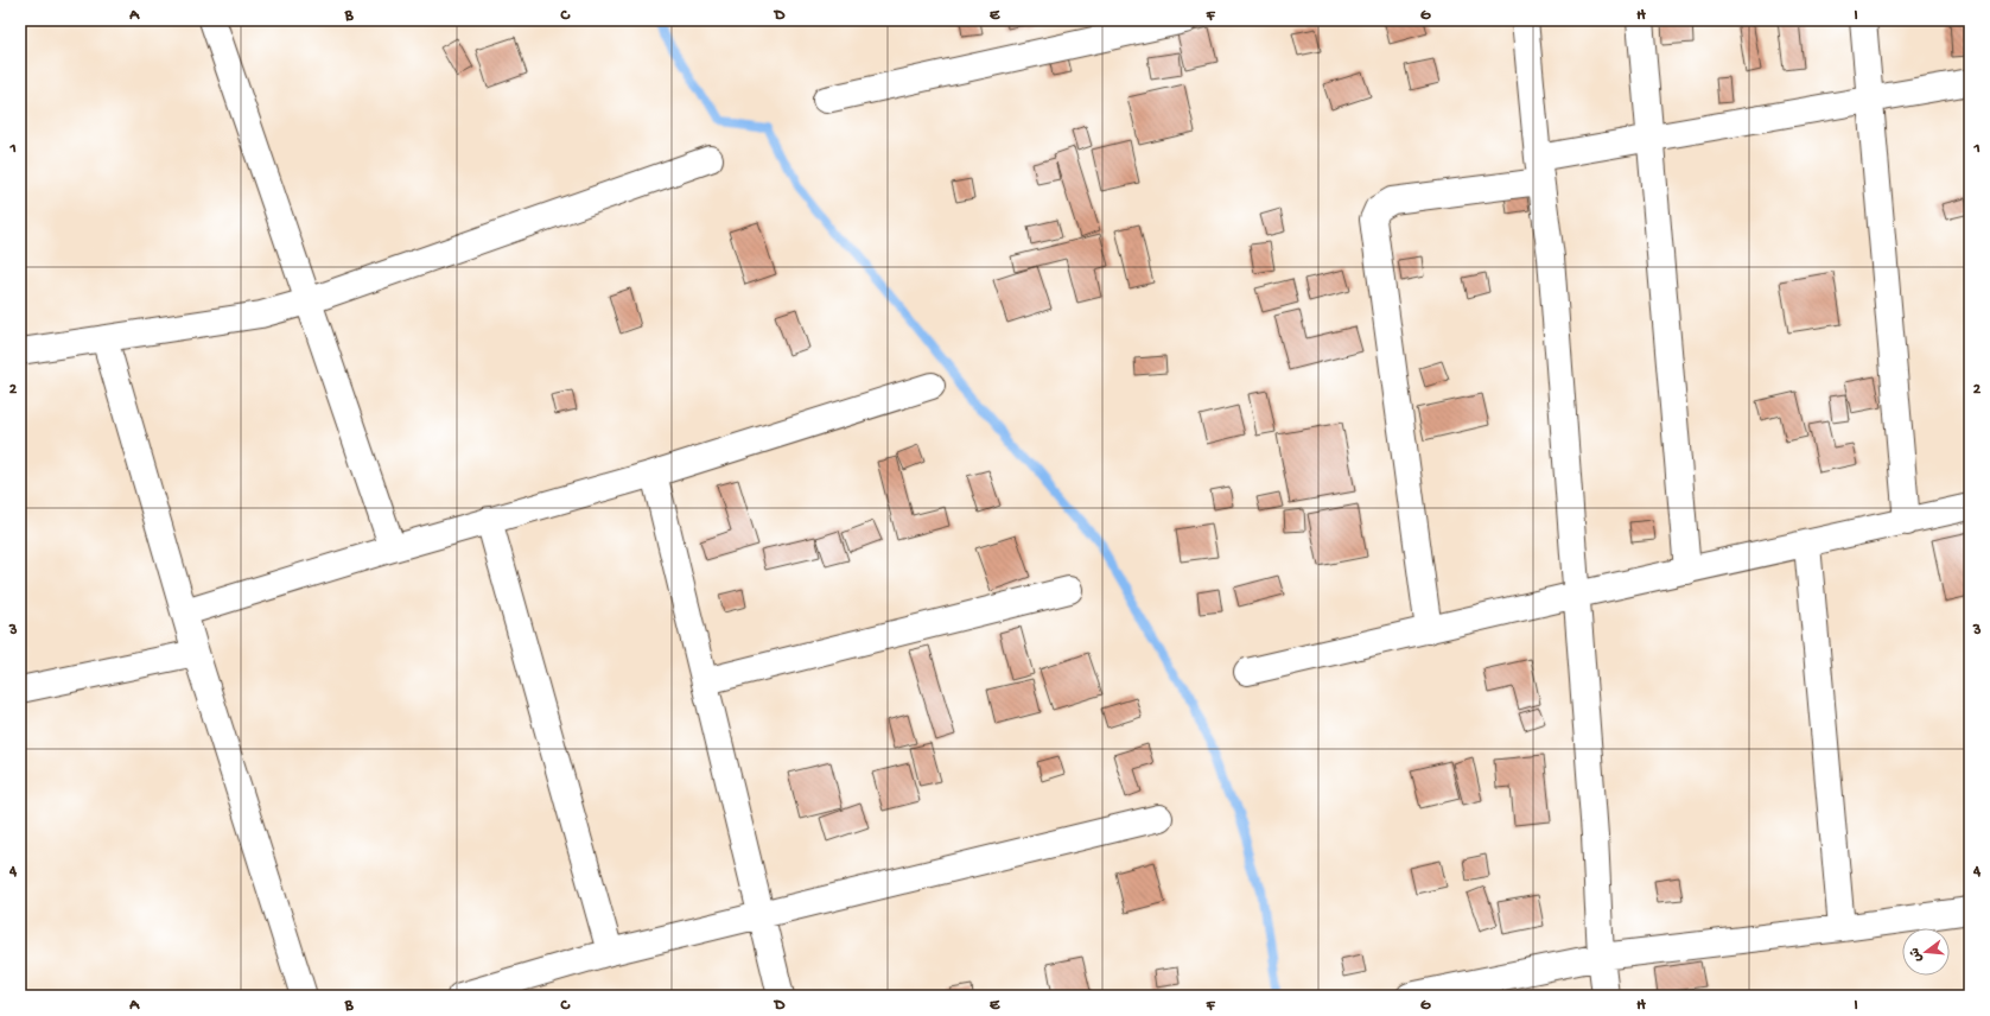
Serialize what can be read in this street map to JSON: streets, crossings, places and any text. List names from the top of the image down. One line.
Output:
{"north":"left","grid":{"columns":["A","B","C","D","E","F","G","H","I"],"rows":["1","2","3","4"]}}
